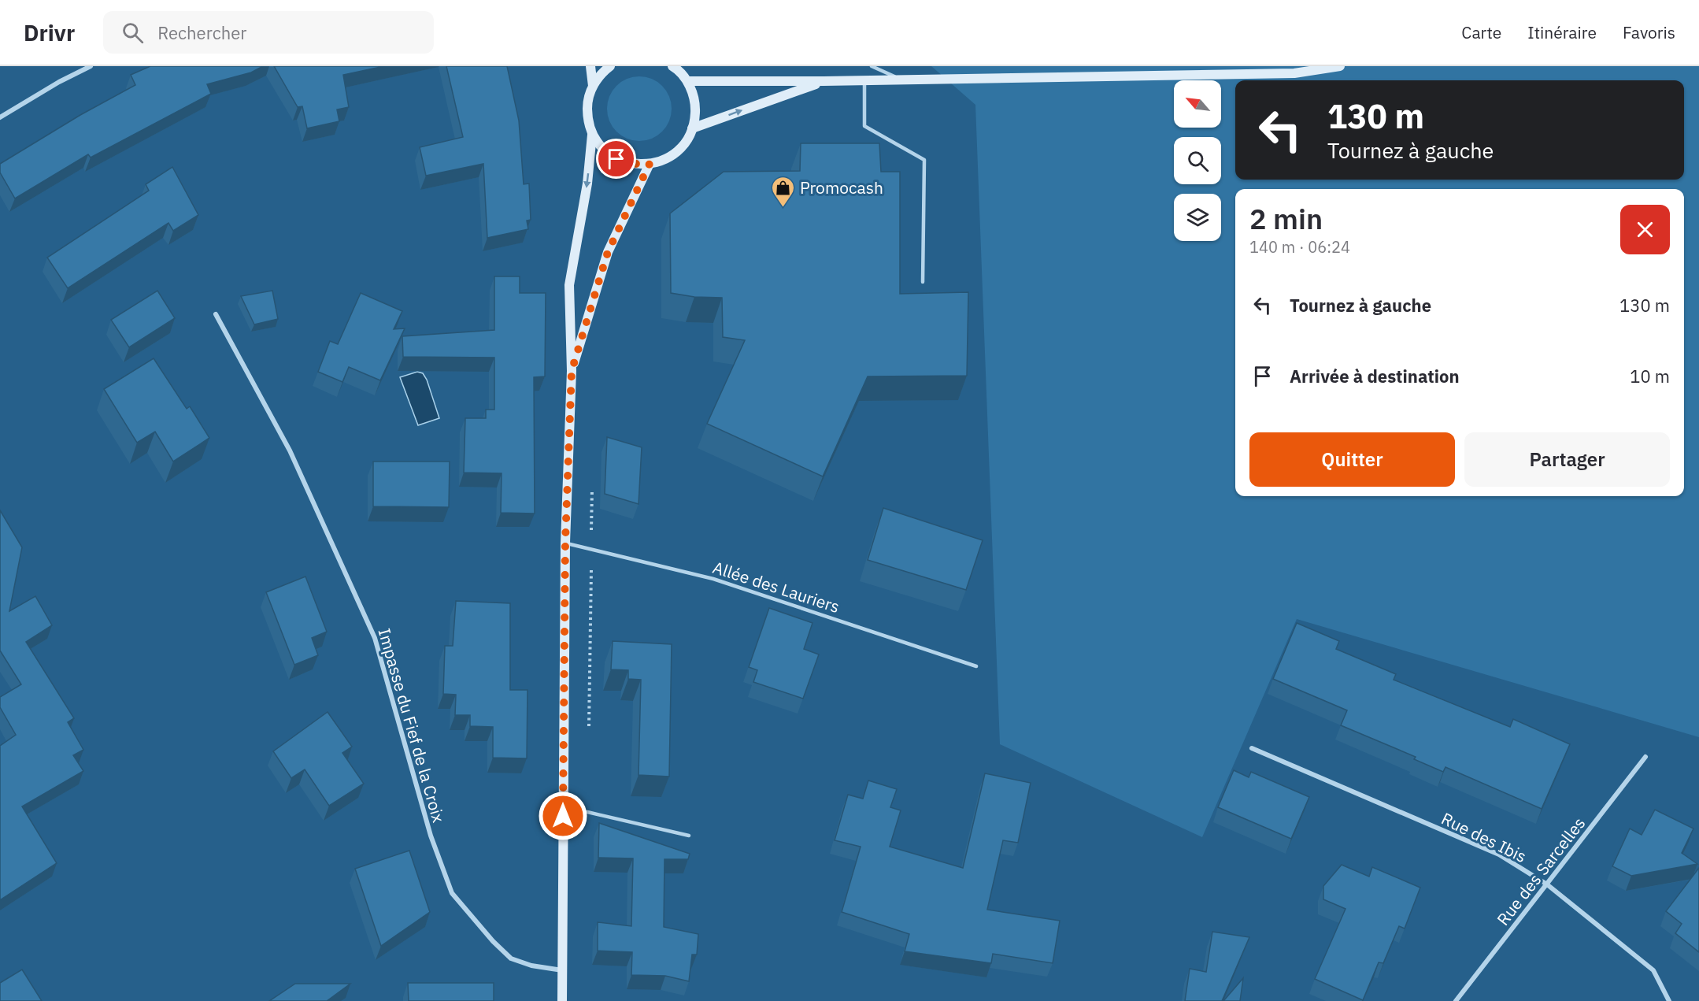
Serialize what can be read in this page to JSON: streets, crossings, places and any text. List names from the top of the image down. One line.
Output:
{"streets":{"street":["Impasse du Fief de la Croix","Rue des Ibis","Rue des Sarcelles"],"lane":["Allée des Lauriers"]},"crossings":[["Rue des Ibis","Rue des Sarcelles"]],"places":{"shop":["Promocash"]},"north":"top left","page":{"header":"Drivr","search":"Rechercher","nav":["Carte","Itinéraire","Favoris"],"turn":["130 m","Tournez à gauche"],"heading":["2 min","140 m · 06:24"],"list":[{"name":"Tournez à gauche","value":"130 m"},{"name":"Arrivée à destination","value":"10 m"}],"buttons":["Quitter","Partager"]}}
